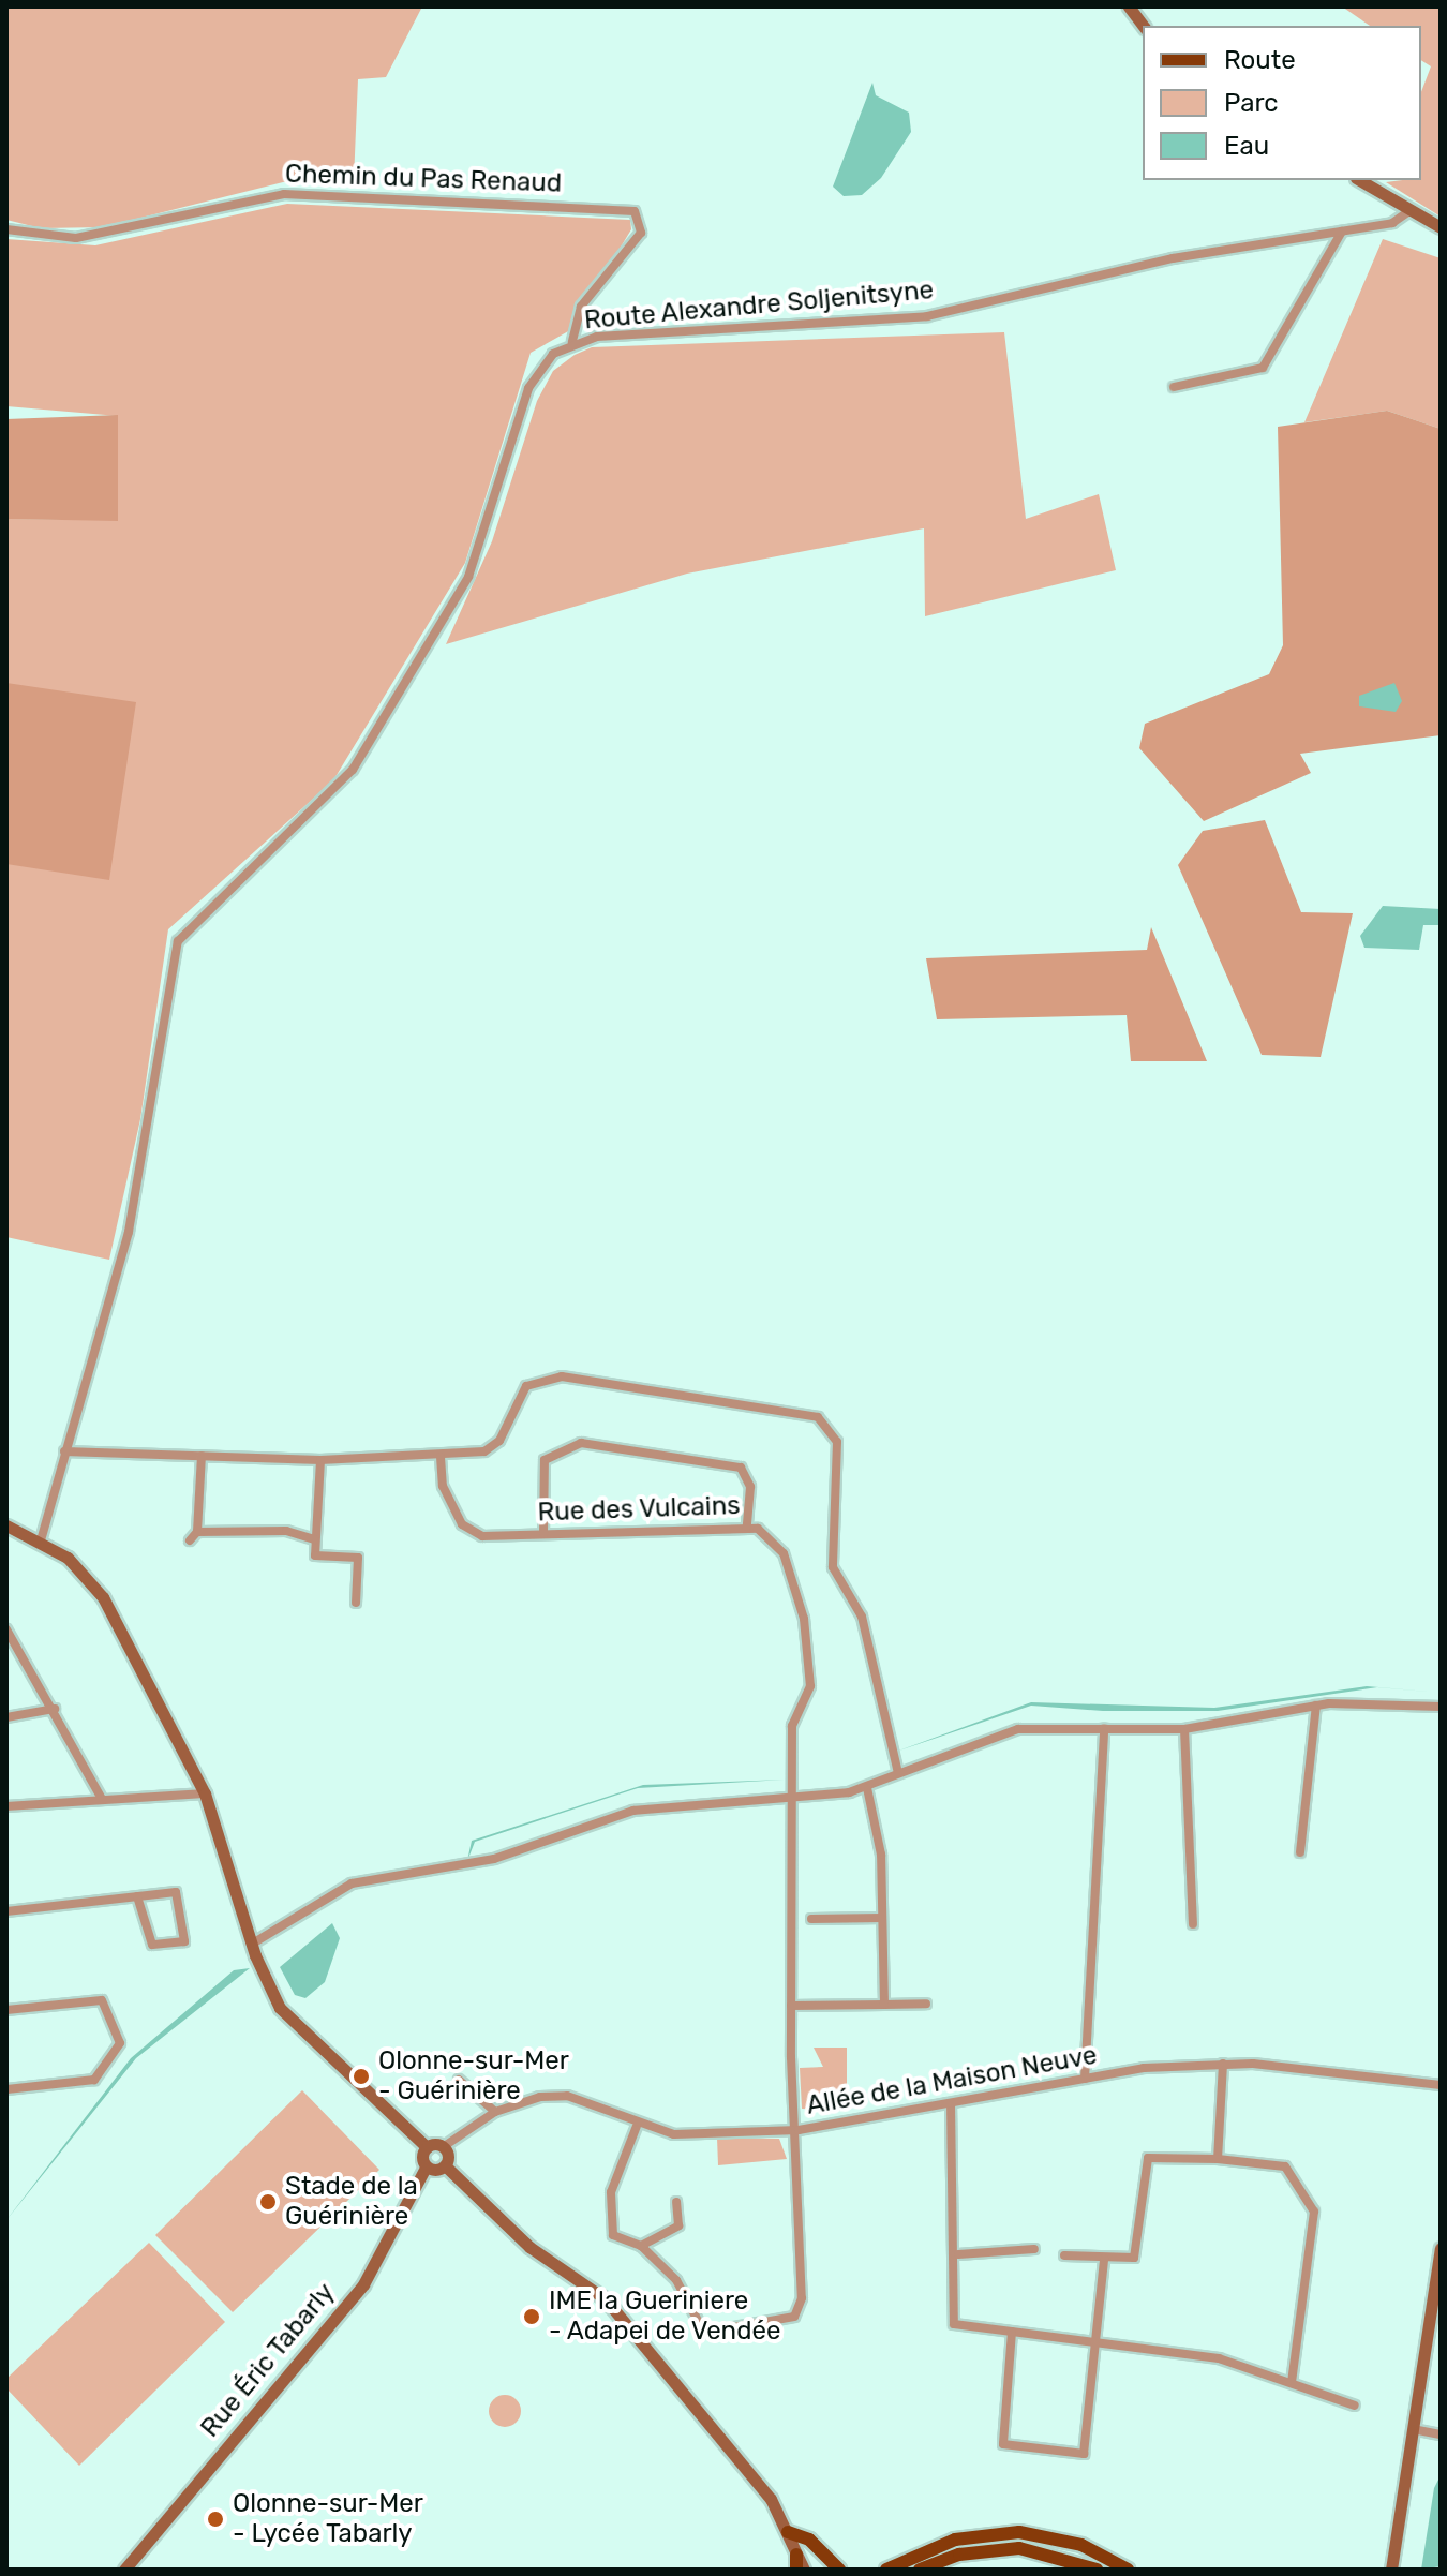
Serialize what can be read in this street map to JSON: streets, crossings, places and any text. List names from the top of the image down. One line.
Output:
{"streets":{"street":["Chemin du Pas Renaud","Route Alexandre Soljenitsyne","Rue des Vulcains","Allée de la Maison Neuve","Rue Éric Tabarly"]},"crossings":[["Chemin du Pas Renaud","Route Alexandre Soljenitsyne"],["Rue des Vulcains","Allée de la Maison Neuve"]],"places":["Olonne-sur-Mer - Guérinière","Stade de la Guérinière","IME la Gueriniere - Adapei de Vendée","Olonne-sur-Mer - Lycée Tabarly"],"legend":["Route","Parc","Eau"]}
